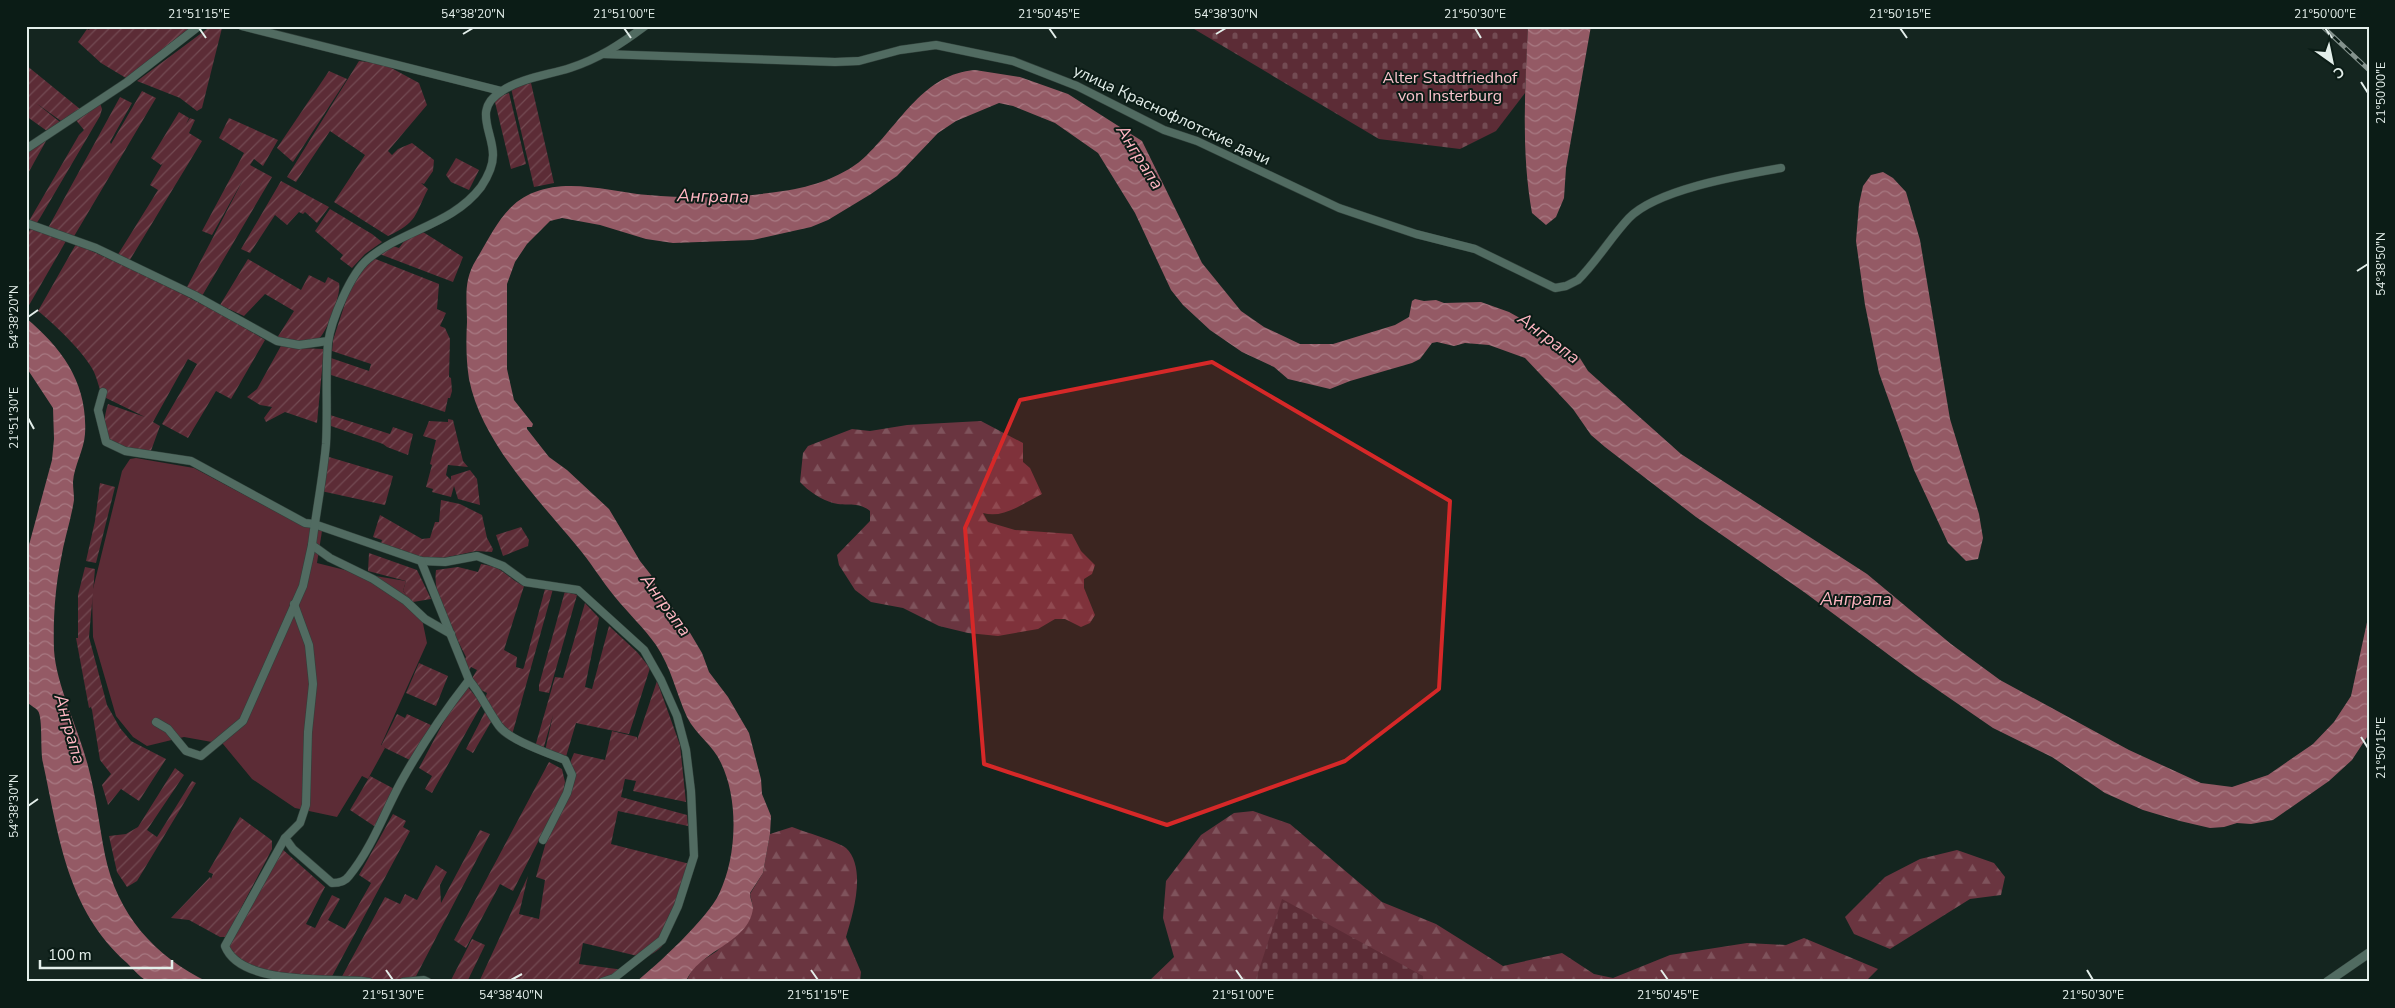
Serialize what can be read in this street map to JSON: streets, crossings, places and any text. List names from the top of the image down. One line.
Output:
{"streets":{"street":["улица Краснофлотские дачи"]},"water":["Анграпа"],"parks":["Alter Stadtfriedhof von Insterburg"],"scale_bar":"100 m","north":"bottom right","coordinates":["21°51'15\"E","54°38'20\"N","21°51'00\"E","21°50'45\"E","54°38'30\"N","21°50'30\"E","21°50'15\"E","21°50'00\"E","54°38'50\"N","21°51'30\"E","54°38'40\"N"]}
